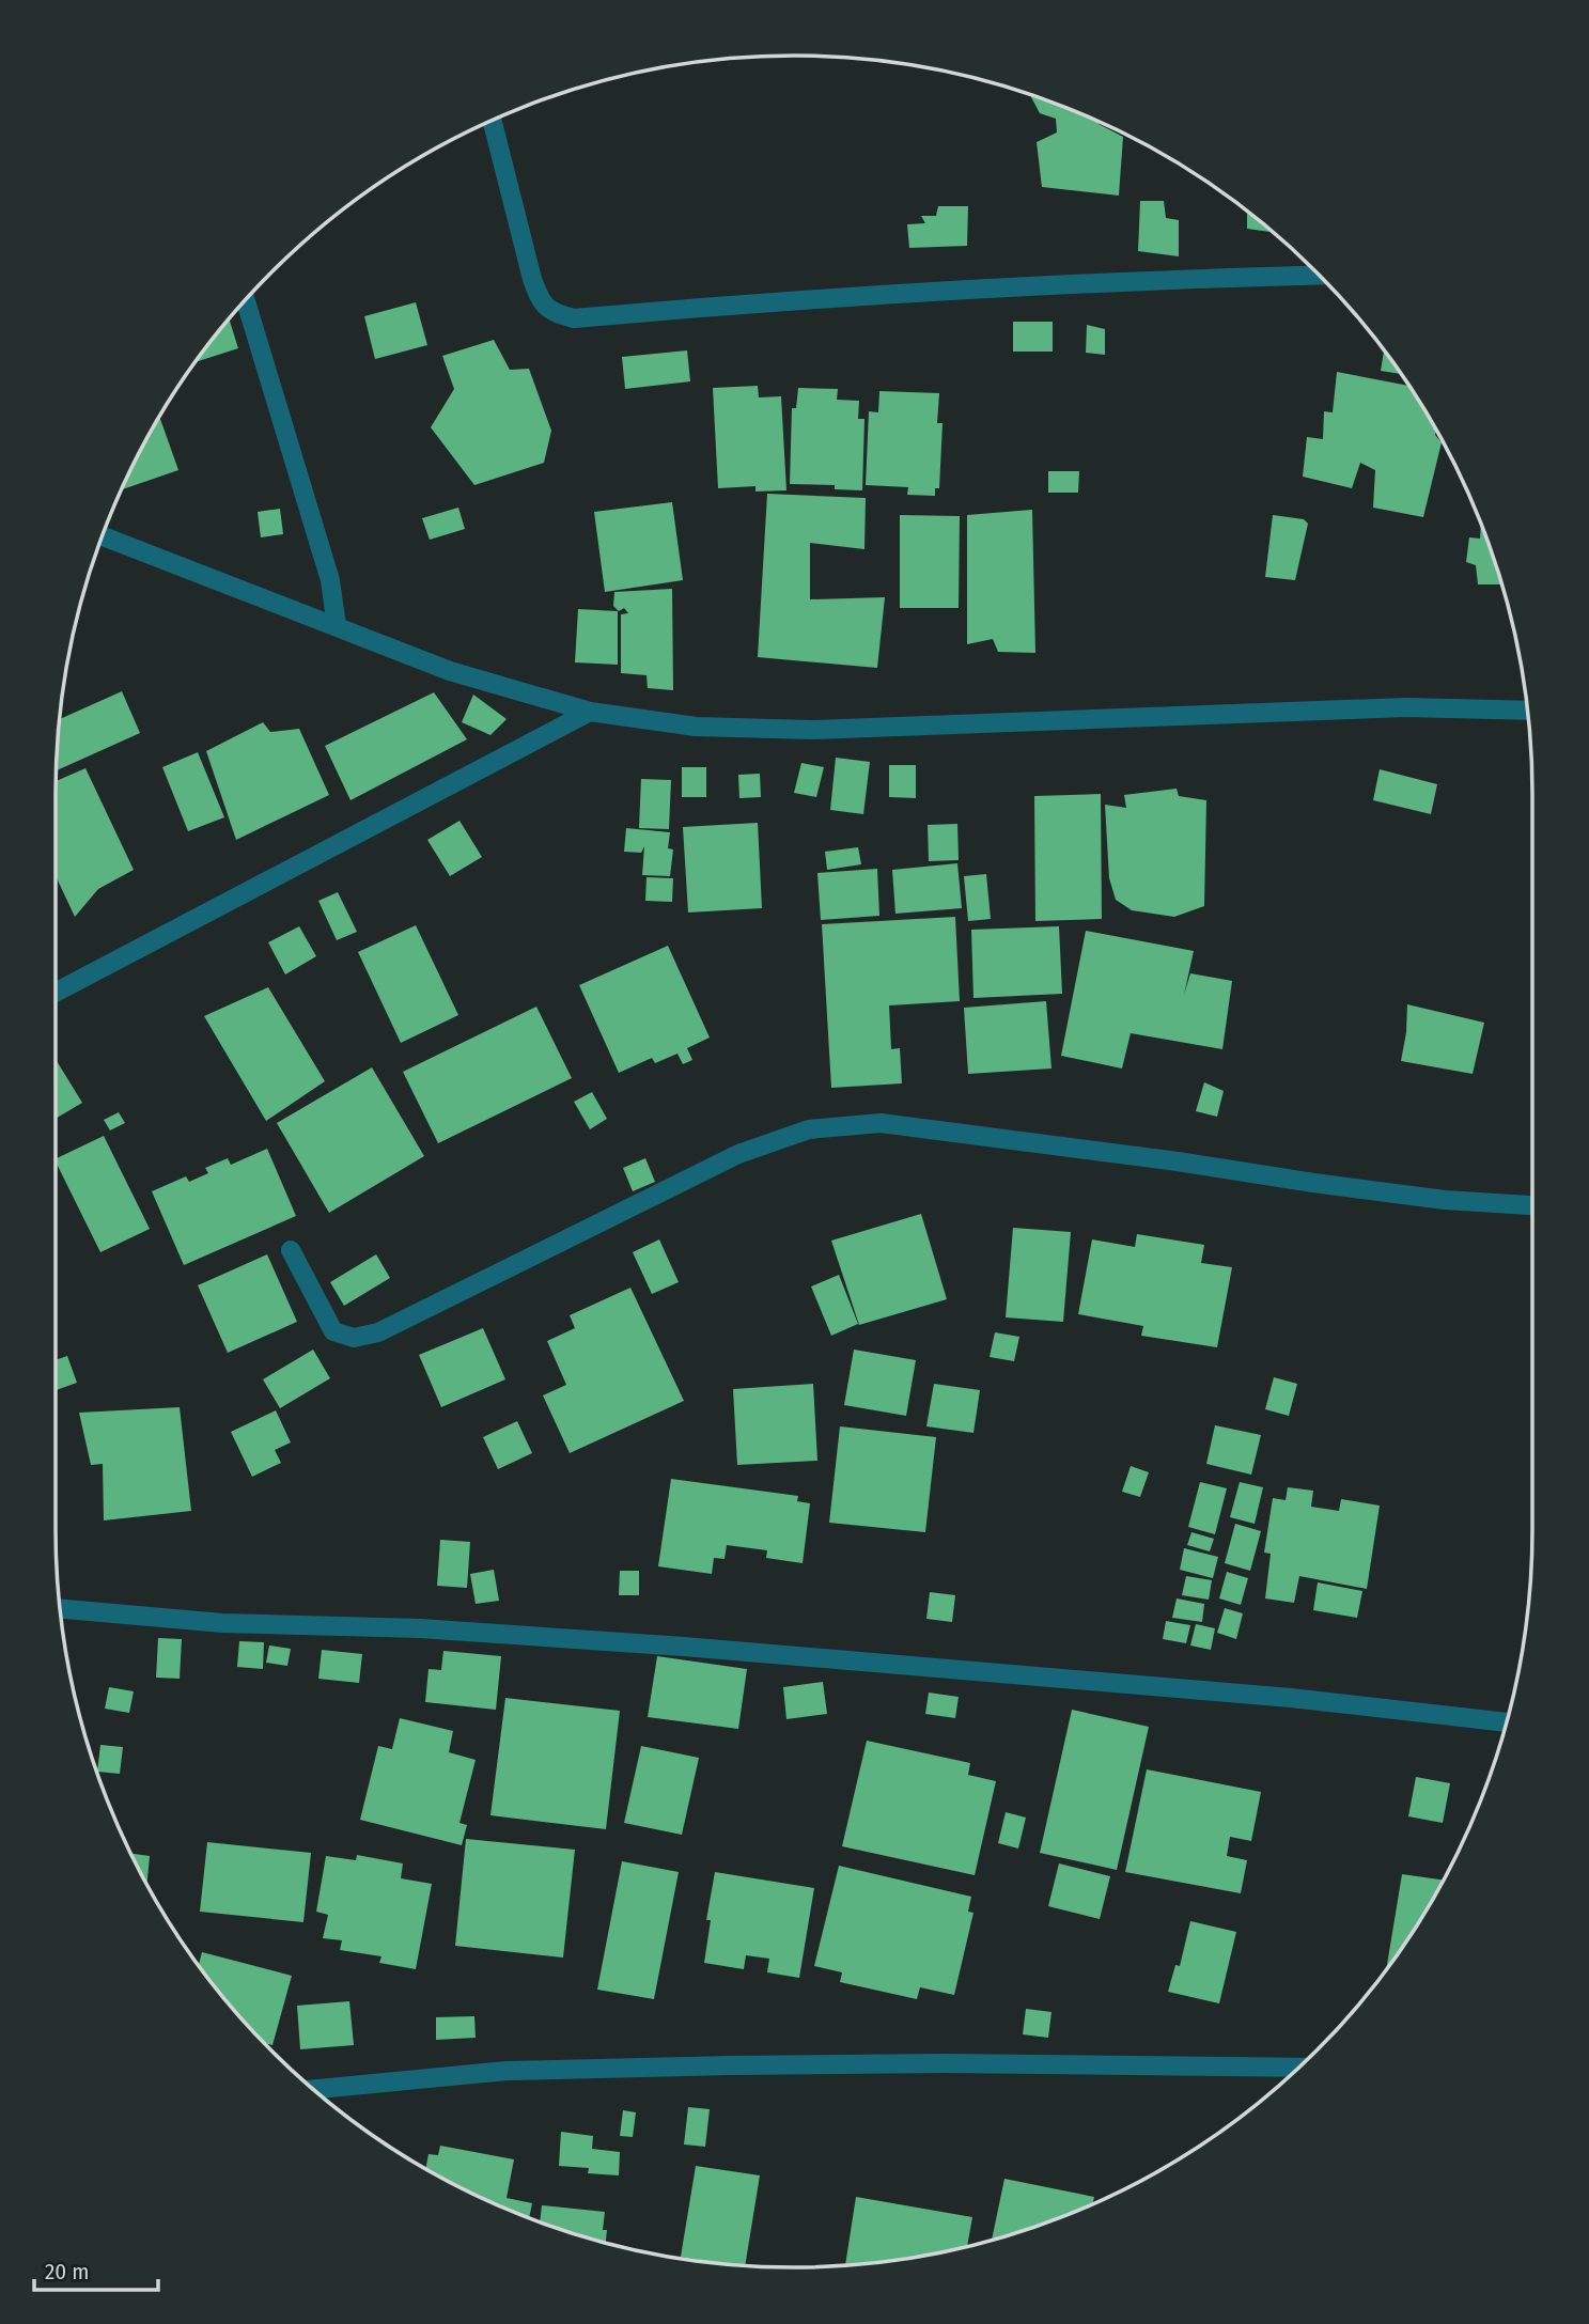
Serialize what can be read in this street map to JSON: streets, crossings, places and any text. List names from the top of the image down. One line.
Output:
{"scale_bar":"20 m"}
